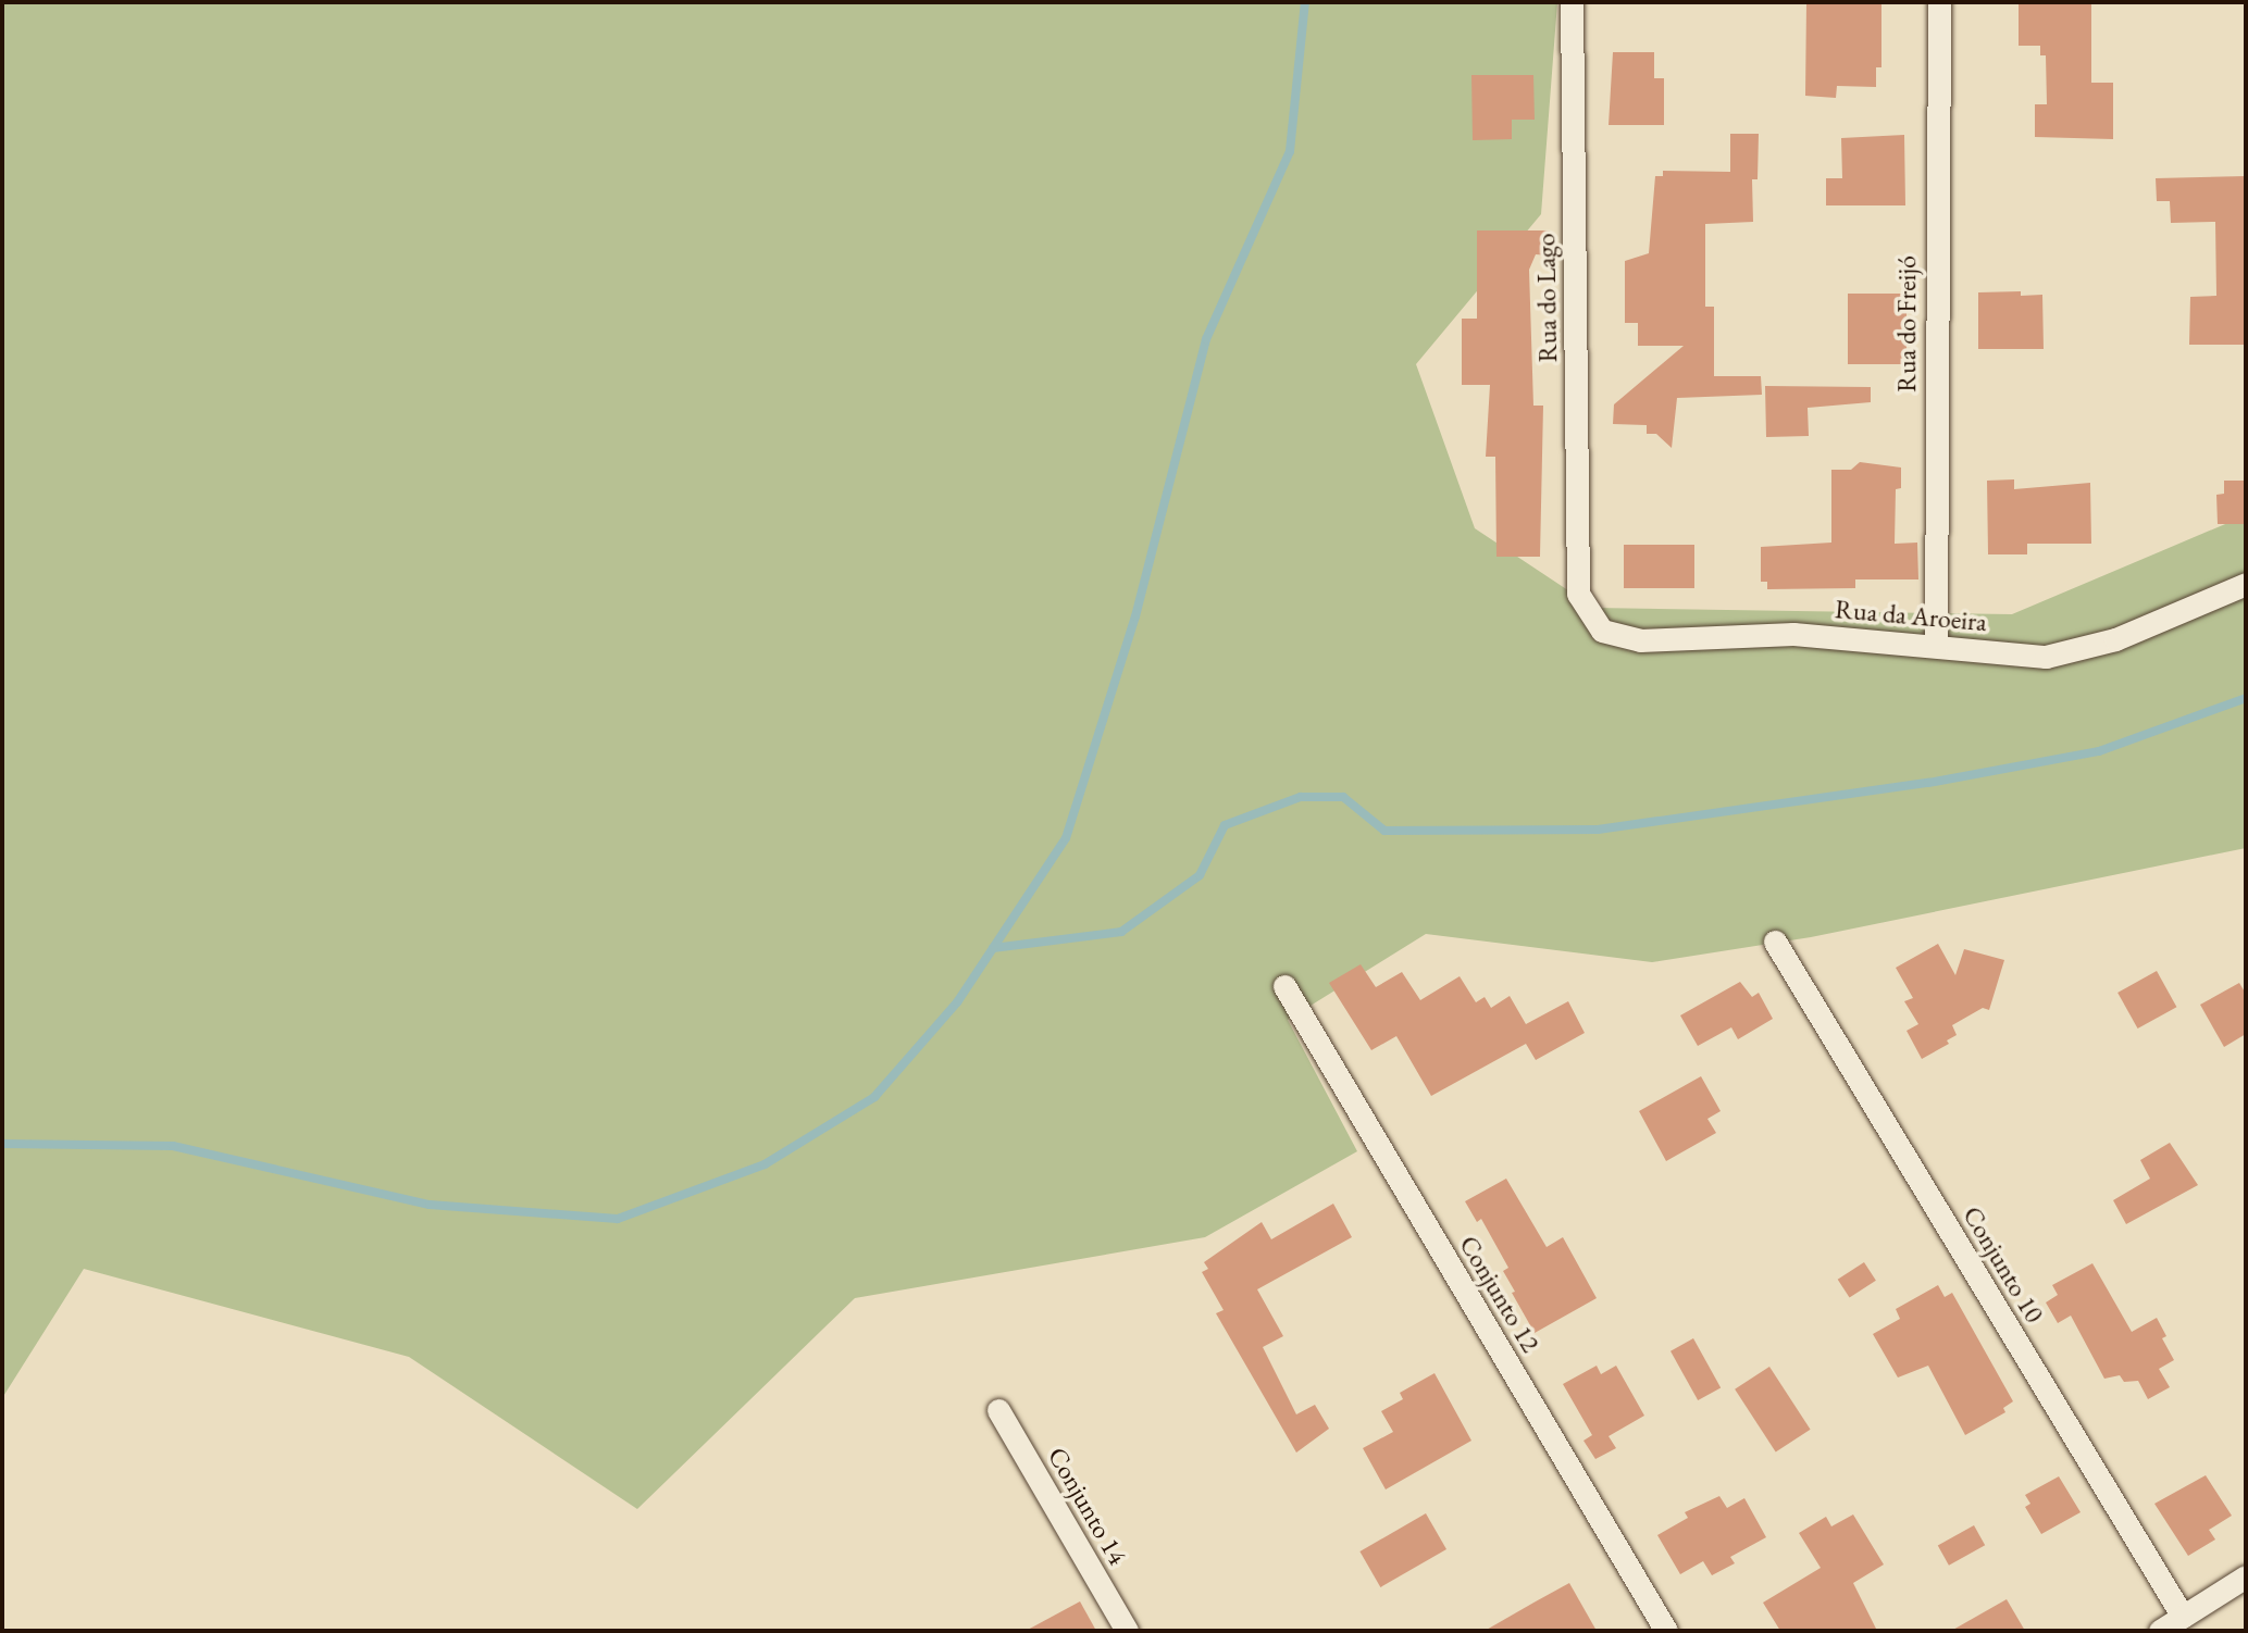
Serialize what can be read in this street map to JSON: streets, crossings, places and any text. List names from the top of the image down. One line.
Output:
{"streets":{"street":["Rua do Lago","Rua do Freijó","Rua da Aroeira","Conjunto 10","Conjunto 12","Conjunto 14"]},"crossings":[["Rua do Lago","Rua da Aroeira"],["Rua do Freijó","Rua da Aroeira"]]}
